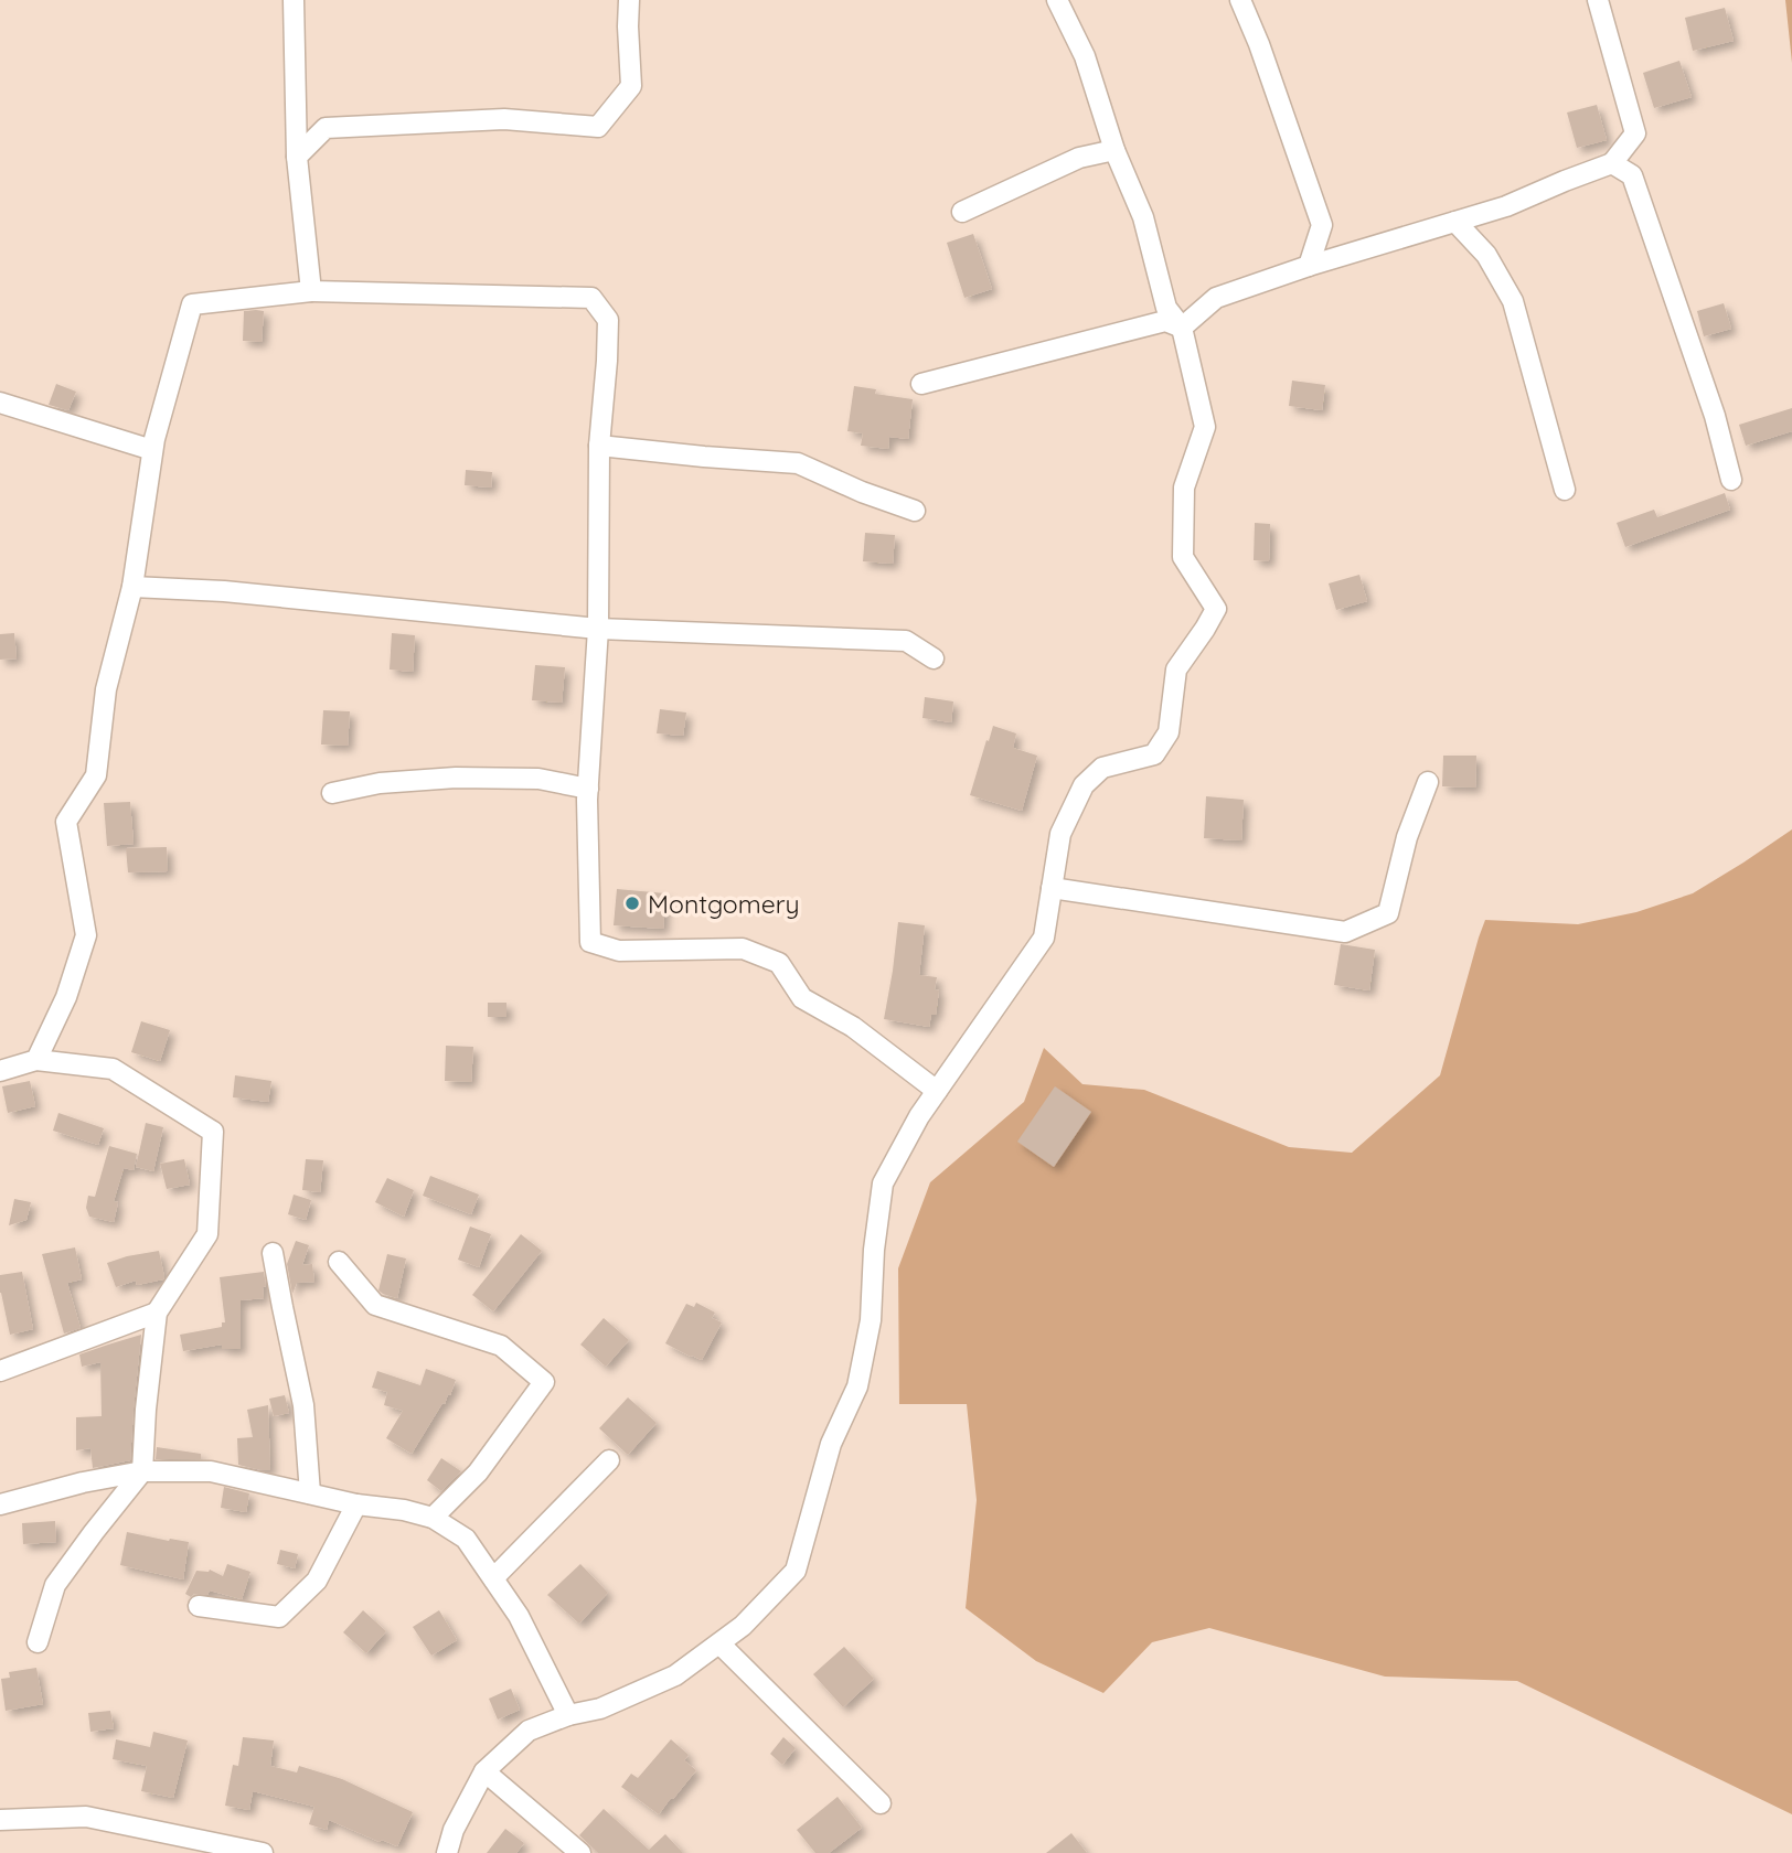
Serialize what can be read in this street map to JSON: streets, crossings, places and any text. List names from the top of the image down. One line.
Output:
{"places":["Montgomery"]}
